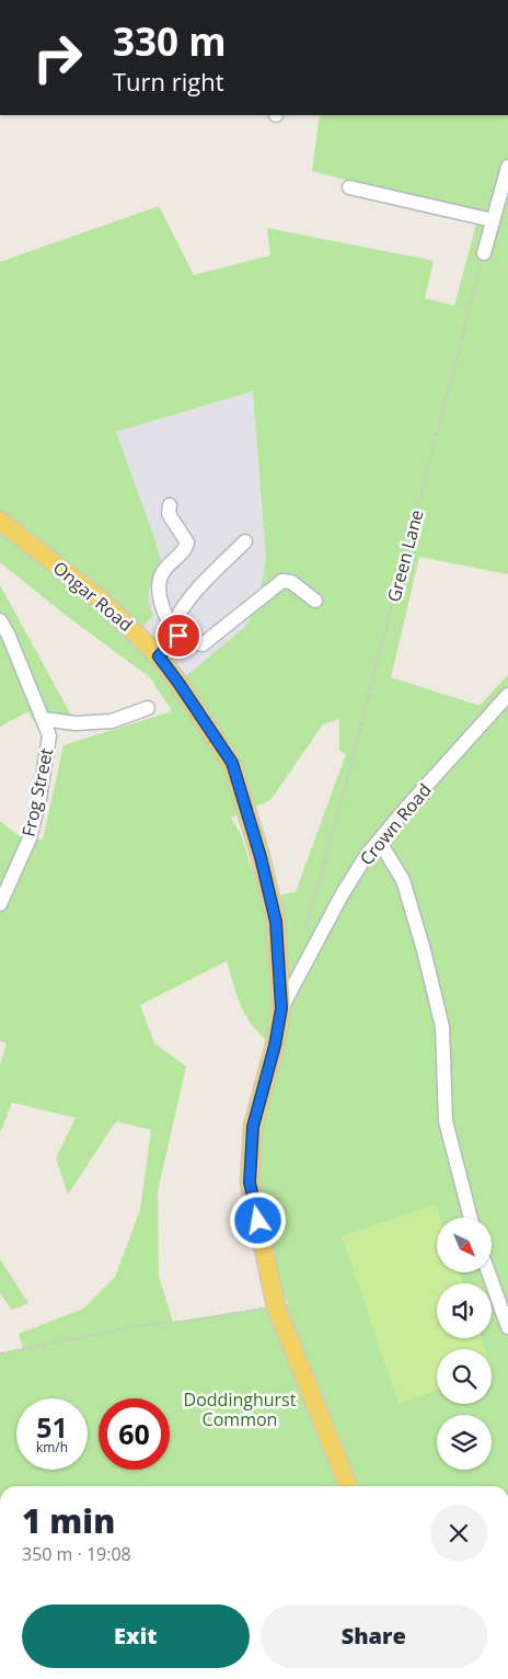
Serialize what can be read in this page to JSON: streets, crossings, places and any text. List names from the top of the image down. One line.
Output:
{"streets":{"main road":["Ongar Road"],"street":["Frog Street","Crown Road"],"path":["Green Lane"]},"crossings":[["Green Lane","Crown Road"],["Ongar Road","Crown Road"]],"parks":["Doddinghurst Common"],"north":"bottom right","page":{"turn":["330 m","Turn right"],"speed":"51 km/h","limit":"60","heading":["1 min","350 m · 19:08"],"buttons":["Exit","Share"]}}
